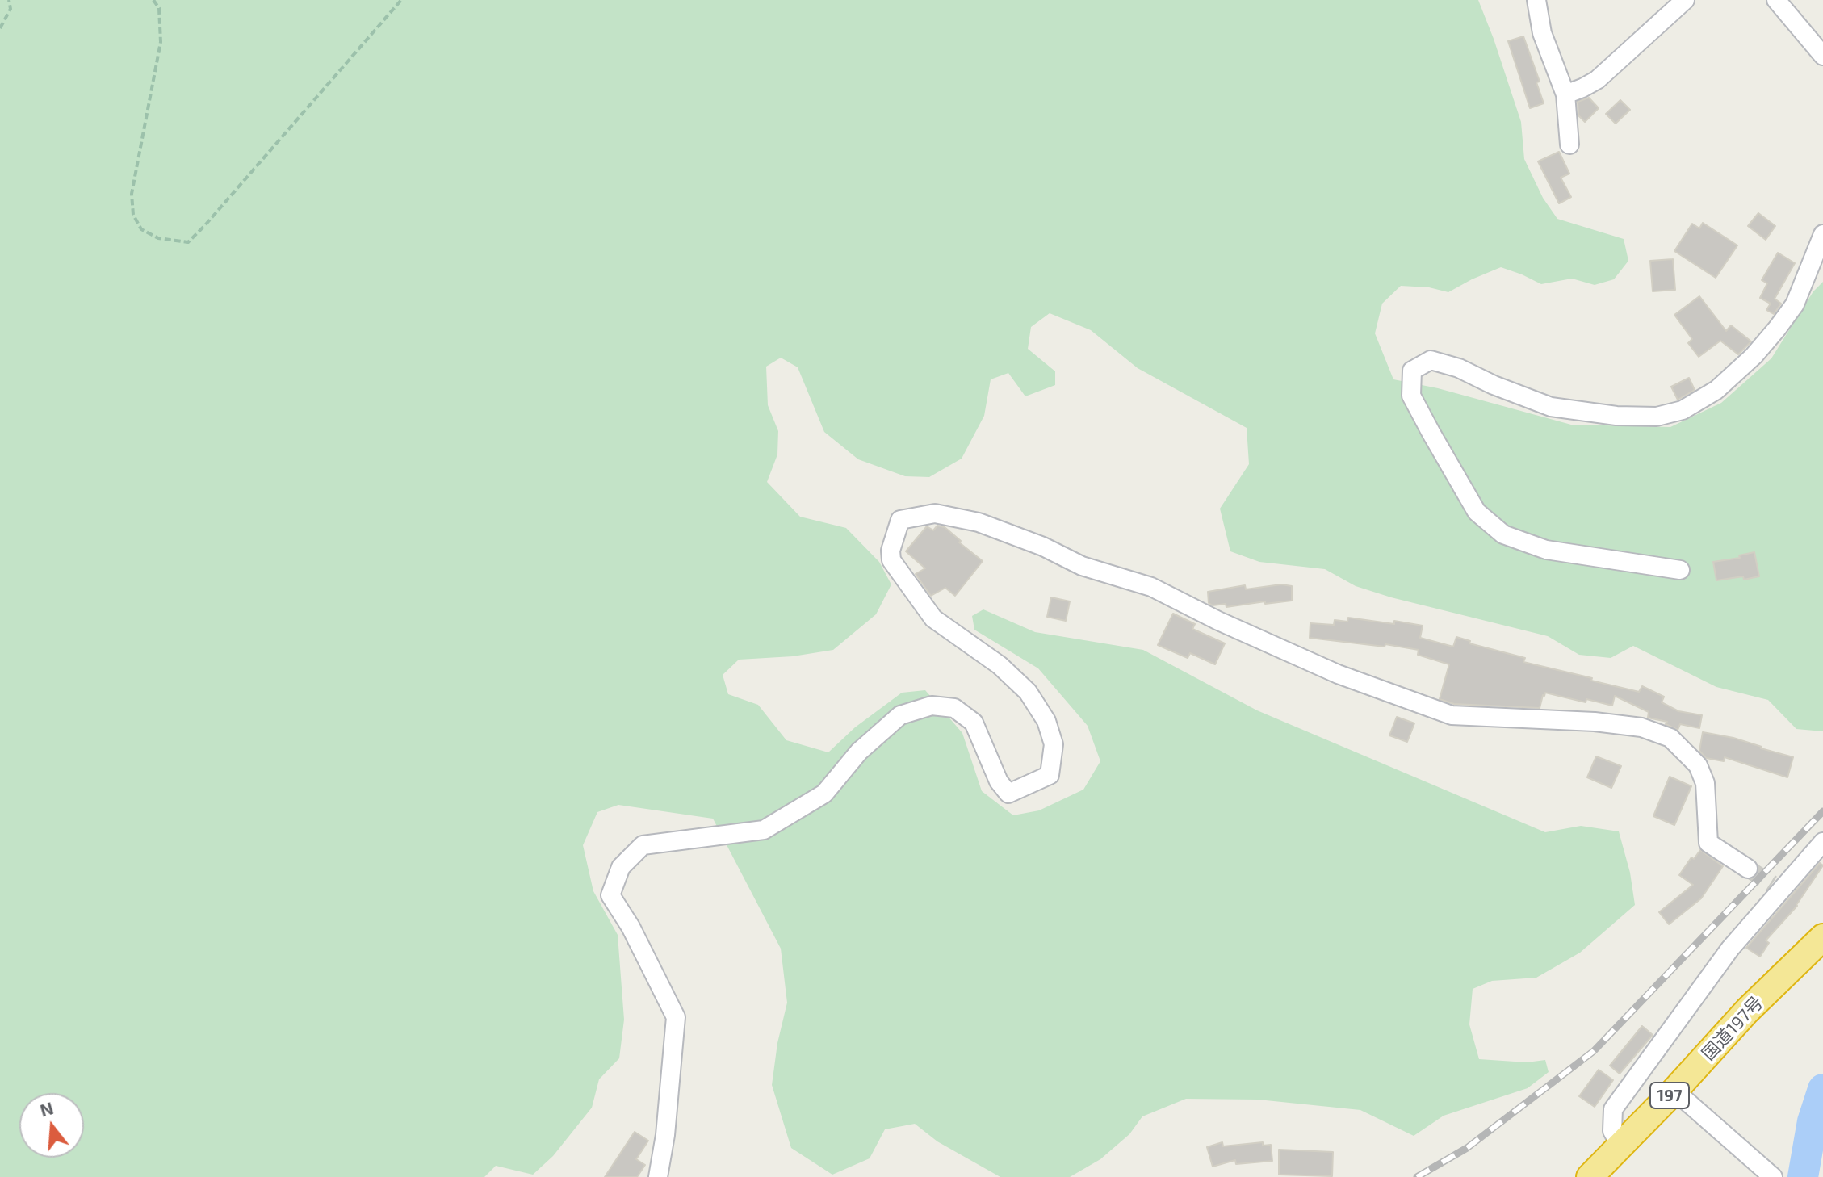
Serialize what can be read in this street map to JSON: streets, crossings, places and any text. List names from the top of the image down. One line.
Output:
{"streets":{"highway":["国道197号","197"]},"north":"top"}
